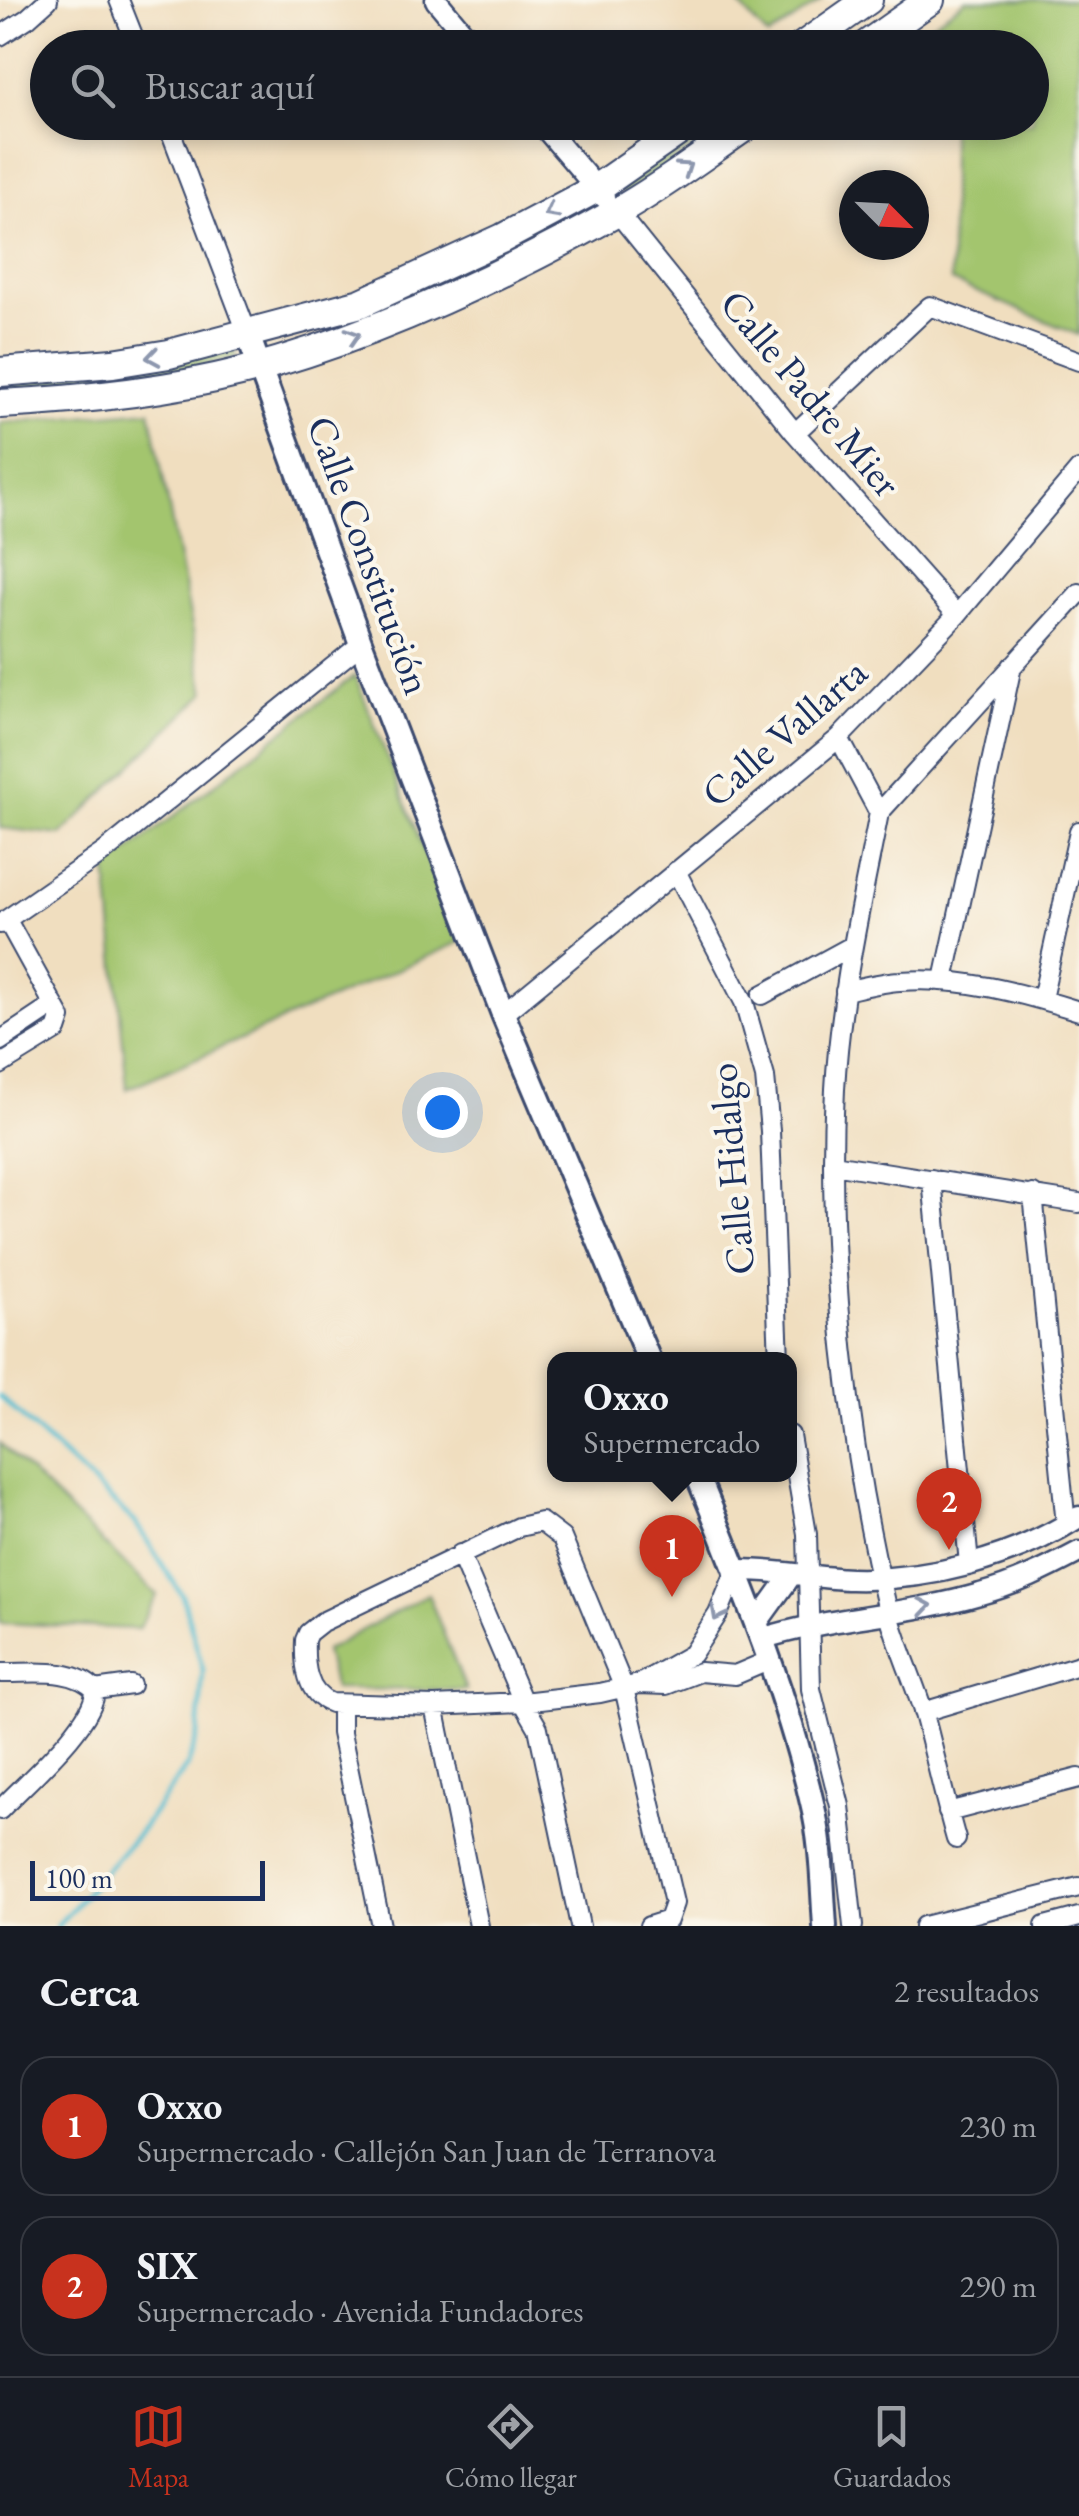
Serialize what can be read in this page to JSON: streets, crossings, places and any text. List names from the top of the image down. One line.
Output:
{"streets":{"main road":["Calle Constitución"],"street":["Calle Padre Mier","Calle Vallarta","Calle Hidalgo"]},"crossings":[["Calle Padre Mier","Calle Vallarta"],["Calle Constitución","Calle Vallarta"],["Calle Vallarta","Calle Hidalgo"]],"scale_bar":"100 m","north":"bottom right","page":{"search":"Buscar aquí","popup":["Oxxo","Supermercado"],"pins":["2","1"],"scale":"100 m","heading":["Cerca","2 resultados"],"list":[{"mark":"1","name":"Oxxo","note":"Supermercado · Callejón San Juan de Terranova","value":"230 m"},{"mark":"2","name":"SIX","note":"Supermercado · Avenida Fundadores","value":"290 m"}],"nav":["Mapa","Cómo llegar","Guardados"]}}
